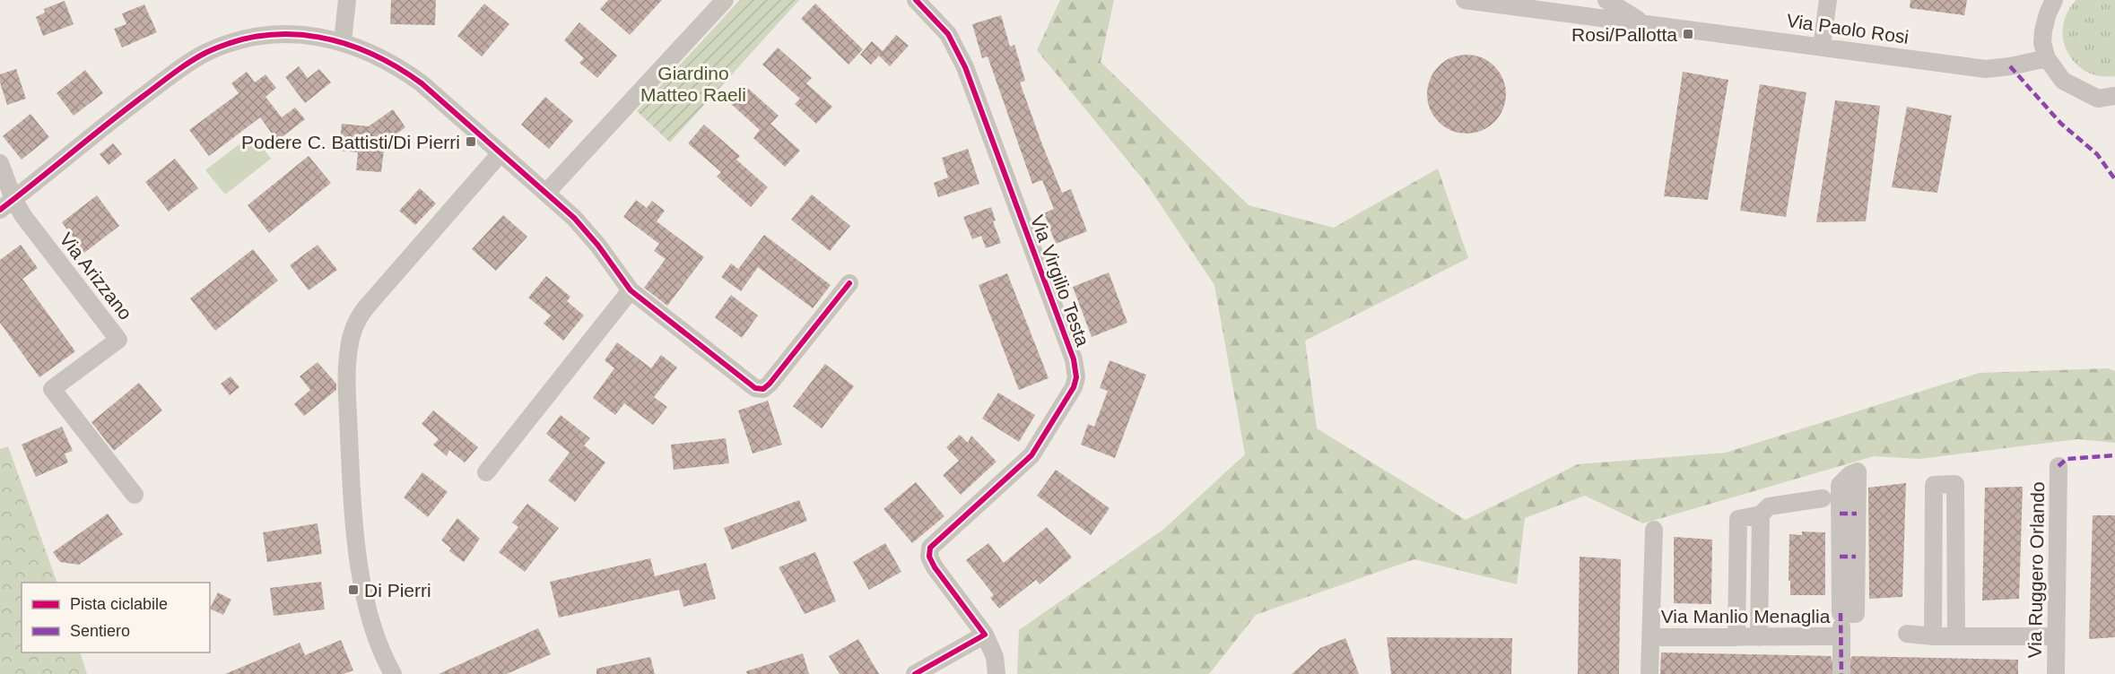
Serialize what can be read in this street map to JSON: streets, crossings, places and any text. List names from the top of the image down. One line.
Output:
{"streets":{"street":["Via Paolo Rosi","Via Arizzano","Via Virgilio Testa","Via Ruggero Orlando","Via Manlio Menaglia"]},"parks":["Giardino Matteo Raeli"],"places":{"transit":["Rosi/Pallotta","Podere C. Battisti/Di Pierri","Di Pierri"]},"legend":["Pista ciclabile","Sentiero"]}
